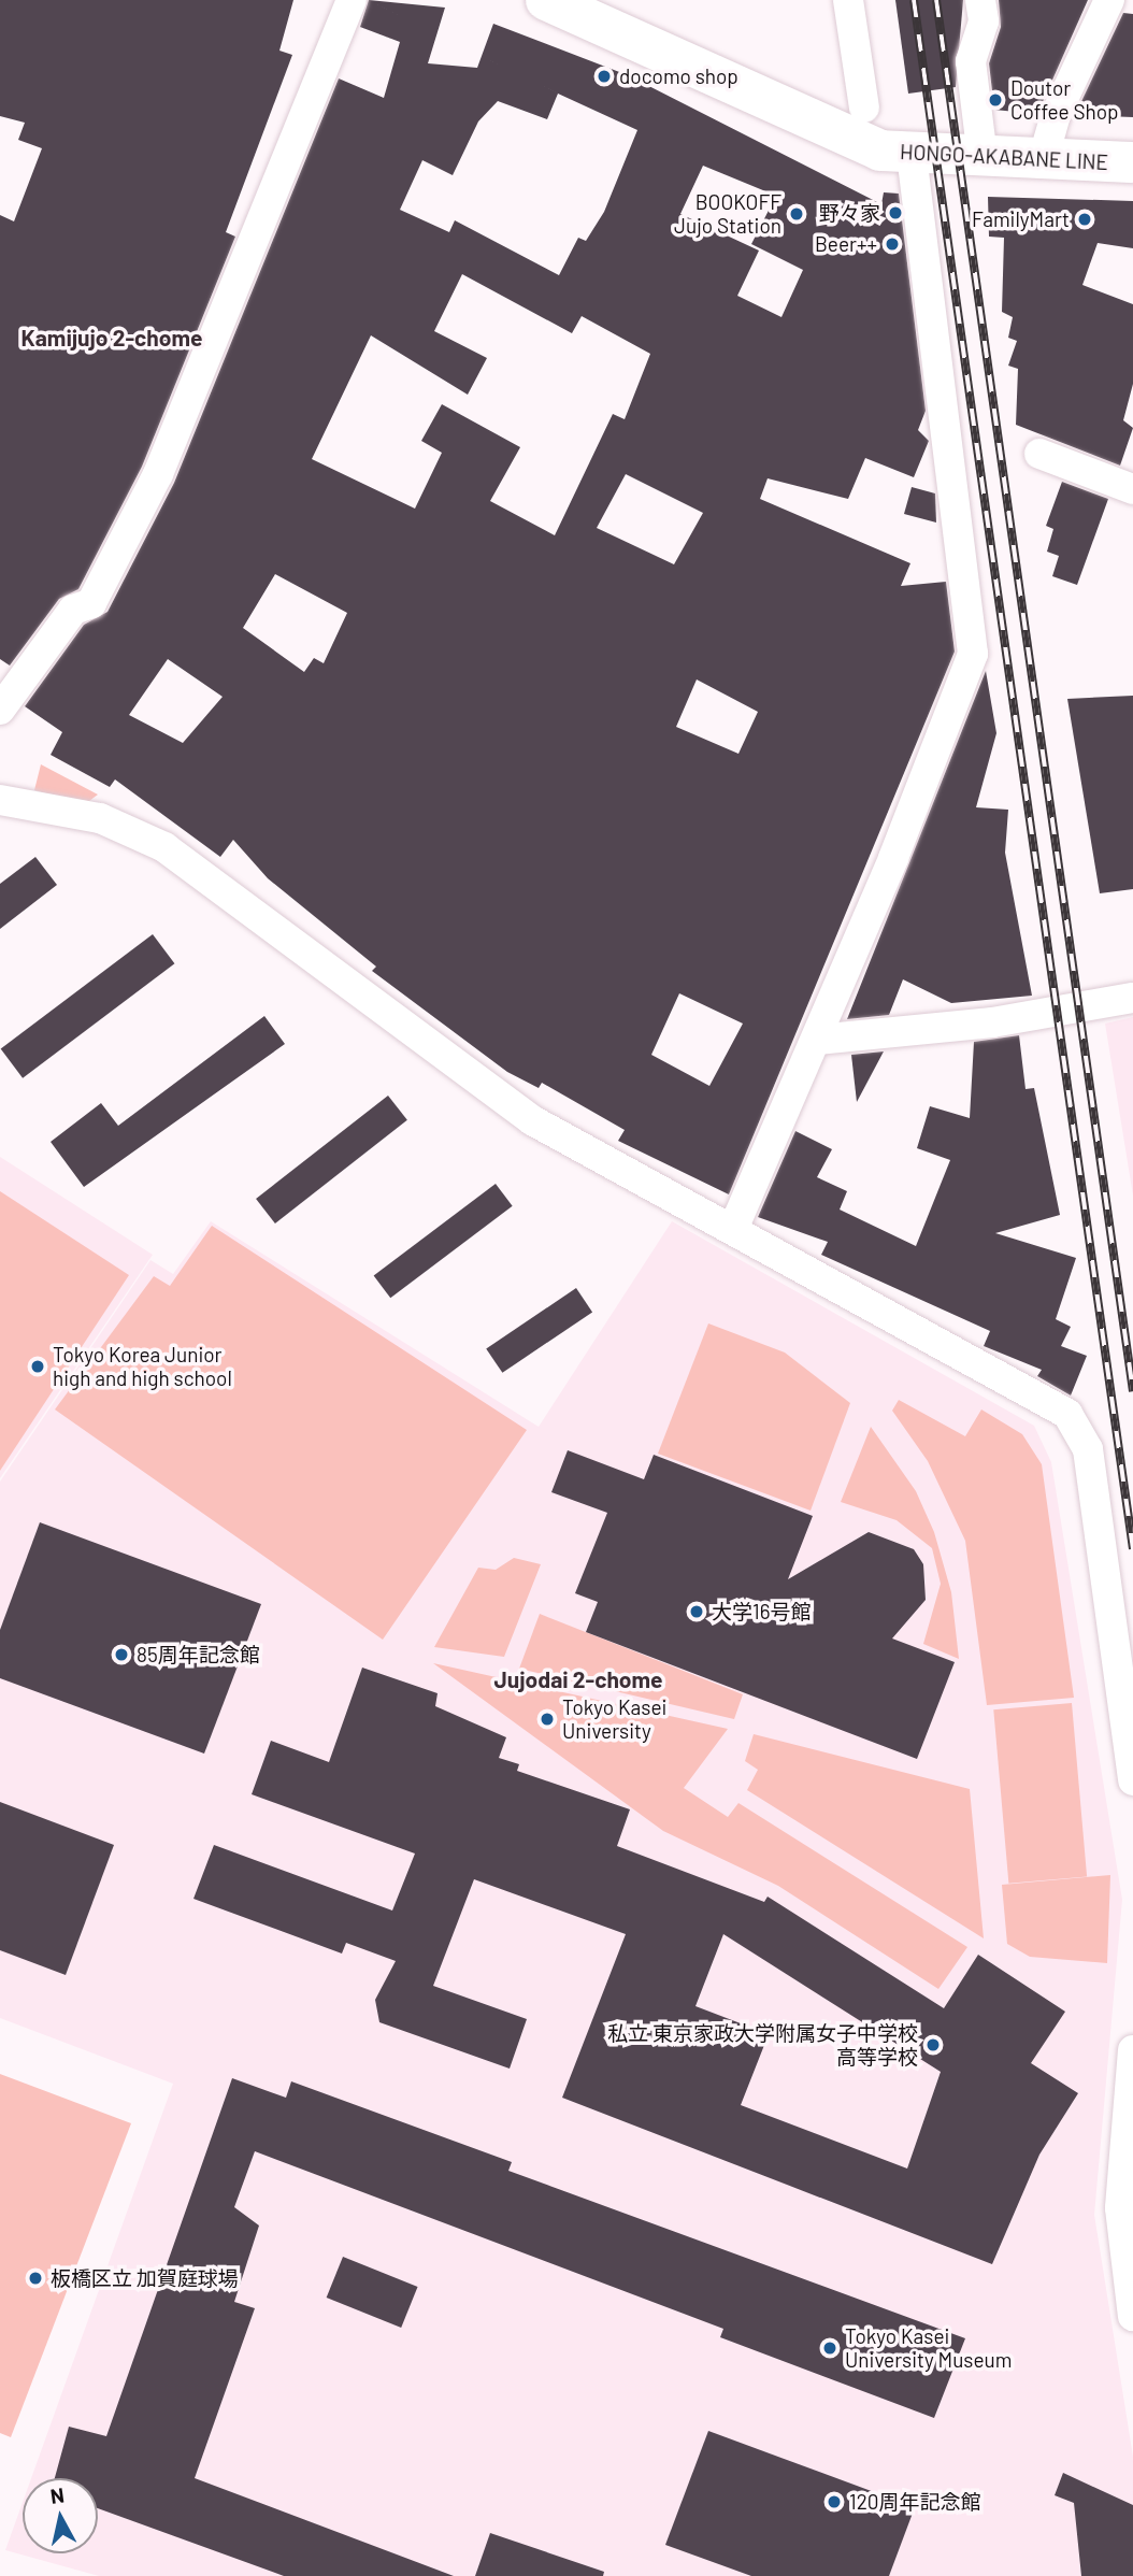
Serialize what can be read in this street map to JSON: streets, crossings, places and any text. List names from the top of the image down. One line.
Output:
{"streets":{"main road":["HONGO-AKABANE LINE"]},"districts":["Kamijujo 2-chome","Jujodai 2-chome"],"places":["docomo shop","Doutor Coffee Shop","野々家","BOOKOFF Jujo Station","FamilyMart","Beer++","Tokyo Korea Junior high and high school","大学16号館","85周年記念館","Tokyo Kasei University","私立 東京家政大学附属女子中学校 高等学校","板橋区立 加賀庭球場","Tokyo Kasei University Museum","120周年記念館"],"north":"top"}
